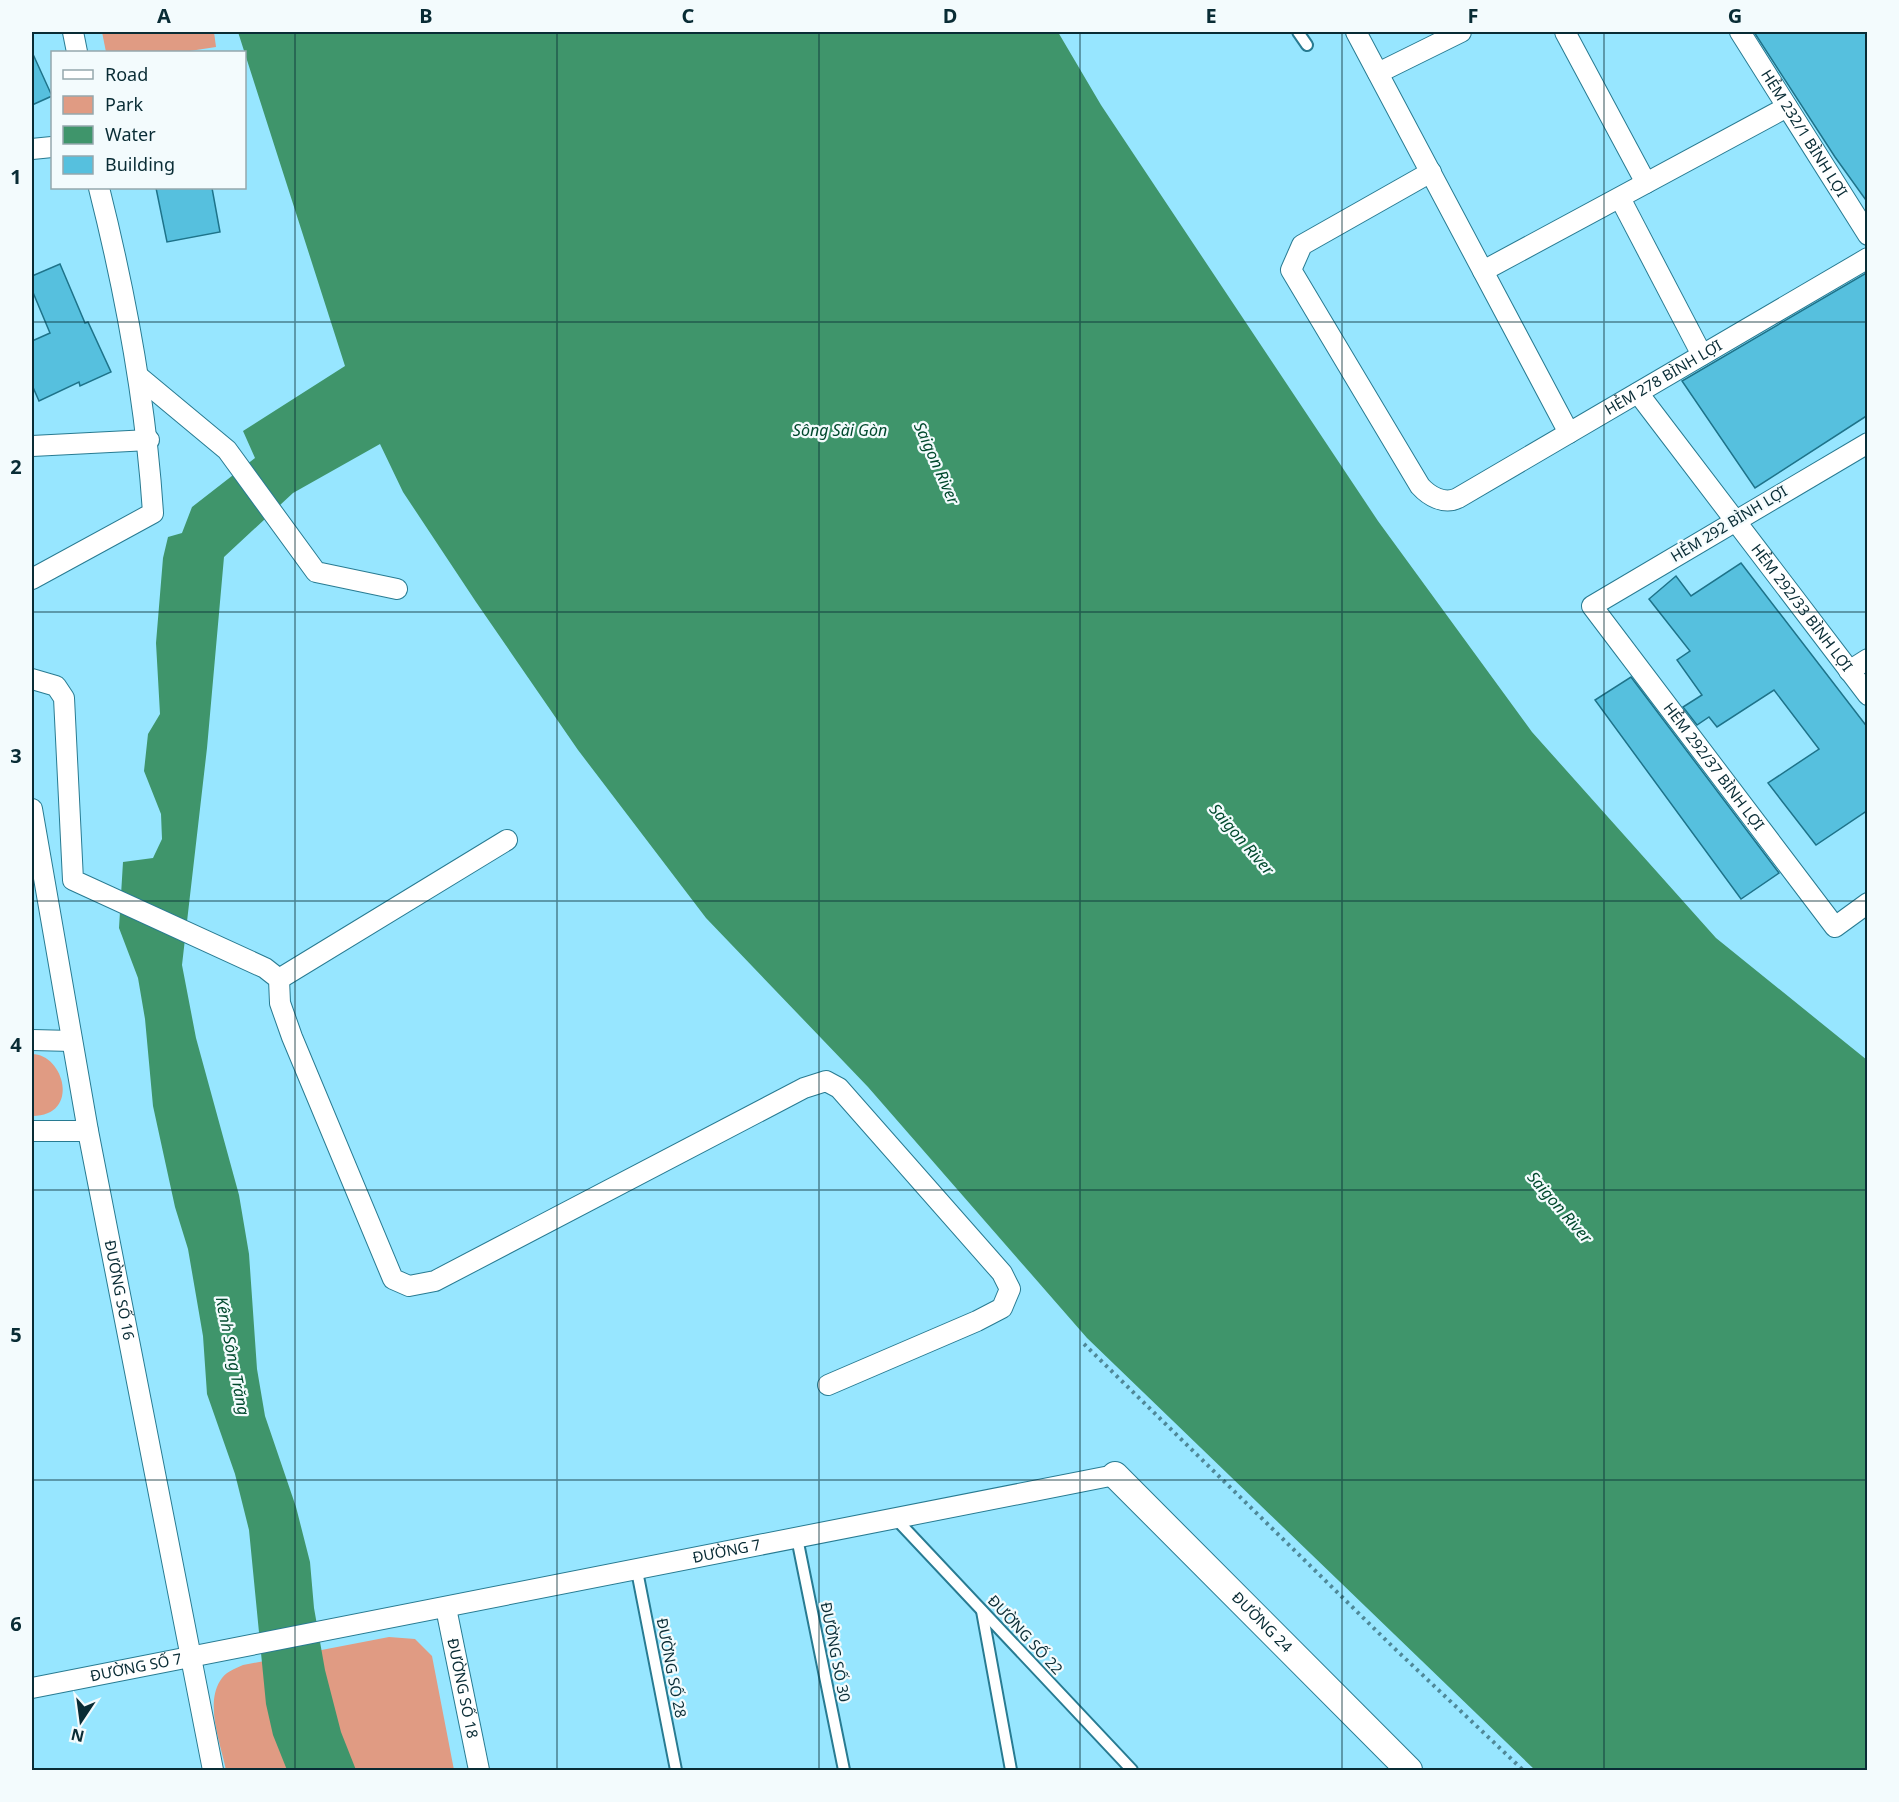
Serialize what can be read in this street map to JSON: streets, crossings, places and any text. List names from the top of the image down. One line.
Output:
{"streets":{"street":["HẺM 232/1 BÌNH LỢI","HẺM 278 BÌNH LỢI","HẺM 292 BÌNH LỢI","HẺM 292/33 BÌNH LỢI","HẺM 292/37 BÌNH LỢI","ĐƯỜNG SỐ 16","ĐƯỜNG 7","ĐƯỜNG 24","ĐƯỜNG SỐ 7","ĐƯỜNG SỐ 18"],"lane":["ĐƯỜNG SỐ 22","ĐƯỜNG SỐ 30","ĐƯỜNG SỐ 28"]},"crossings":[["HẺM 278 BÌNH LỢI","HẺM 292/33 BÌNH LỢI"],["HẺM 292 BÌNH LỢI","HẺM 292/33 BÌNH LỢI"],["HẺM 292 BÌNH LỢI","HẺM 292/37 BÌNH LỢI"],["ĐƯỜNG SỐ 16","ĐƯỜNG SỐ 7"],["ĐƯỜNG 7","ĐƯỜNG 24"],["ĐƯỜNG 7","ĐƯỜNG SỐ 22"],["ĐƯỜNG 7","ĐƯỜNG SỐ 30"],["ĐƯỜNG 7","ĐƯỜNG SỐ 7"],["ĐƯỜNG 7","ĐƯỜNG SỐ 28"],["ĐƯỜNG 7","ĐƯỜNG SỐ 18"]],"water":["Sông Sài Gòn","Saigon River","Kênh Sông Trăng"],"legend":["Road","Park","Water","Building"],"north":"bottom","grid":{"columns":["A","B","C","D","E","F","G"],"rows":["1","2","3","4","5","6"]}}
